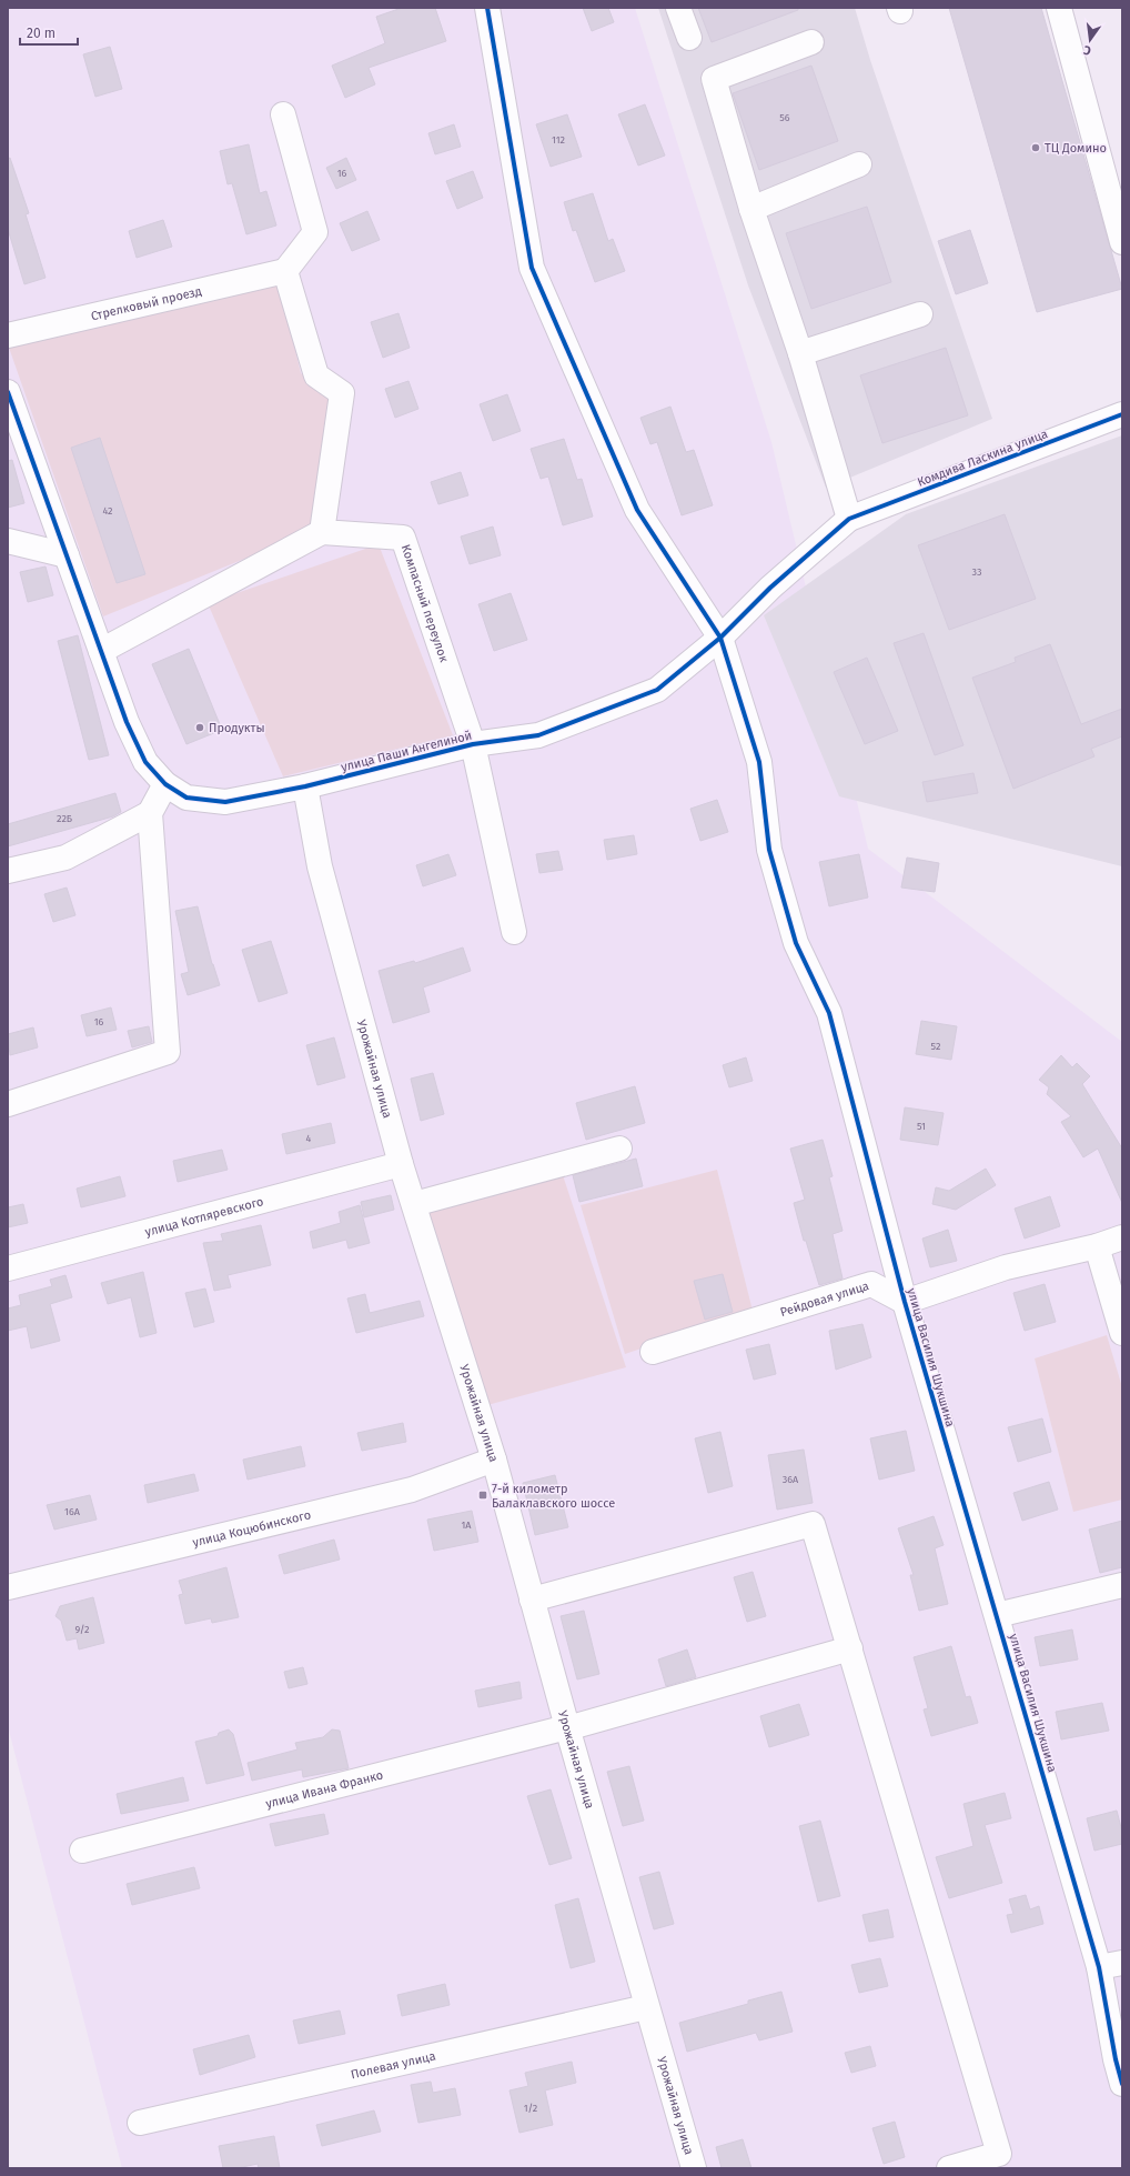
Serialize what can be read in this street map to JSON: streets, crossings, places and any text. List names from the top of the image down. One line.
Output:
{"streets":{"street":["Стрелковый проезд","Комдива Ласкина улица","Компасный переулок","улица Паши Ангелиной","Урожайная улица","улица Котляревского","Рейдовая улица","улица Василия Шукшина","улица Коцюбинского","улица Ивана Франко","Полевая улица"]},"crossings":[["Комдива Ласкина улица","улица Паши Ангелиной"],["Компасный переулок","улица Паши Ангелиной"],["улица Паши Ангелиной","Урожайная улица"],["улица Паши Ангелиной","улица Василия Шукшина"],["Урожайная улица","улица Котляревского"],["Урожайная улица","улица Коцюбинского"],["Урожайная улица","улица Ивана Франко"],["Урожайная улица","Полевая улица"],["Рейдовая улица","улица Василия Шукшина"]],"places":{"other":["ТЦ Домино","Продукты"],"transit":["7-й километр Балаклавского шоссе"]},"house_numbers":["56","112","16","42","33","22Б","16","52","51","4","36А","16А","1А","9/2","1/2"],"scale_bar":"20 m","north":"bottom"}
